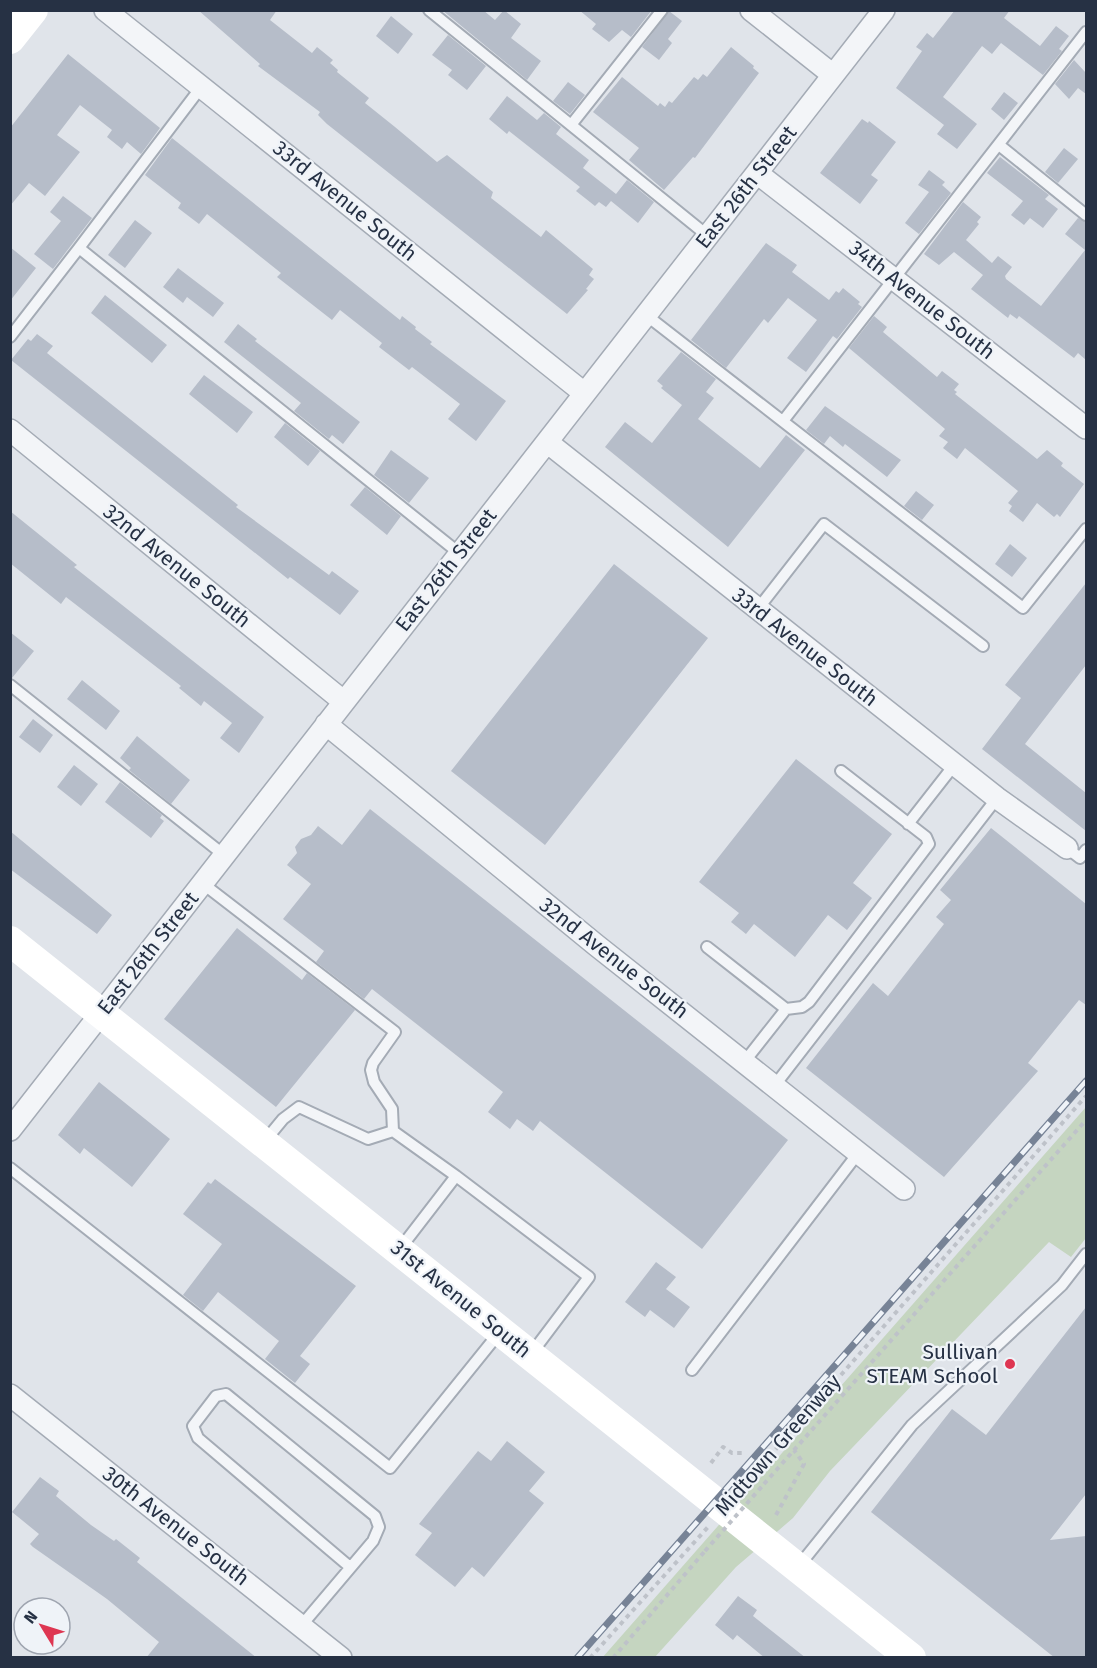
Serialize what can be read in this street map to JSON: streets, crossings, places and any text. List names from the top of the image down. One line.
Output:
{"streets":{"street":["East 26th Street","33rd Avenue South","34th Avenue South","32nd Avenue South","31st Avenue South","30th Avenue South"],"path":["Midtown Greenway"]},"crossings":[["East 26th Street","33rd Avenue South"],["East 26th Street","34th Avenue South"],["East 26th Street","32nd Avenue South"],["East 26th Street","31st Avenue South"]],"places":["Sullivan STEAM School"],"north":"top left"}
